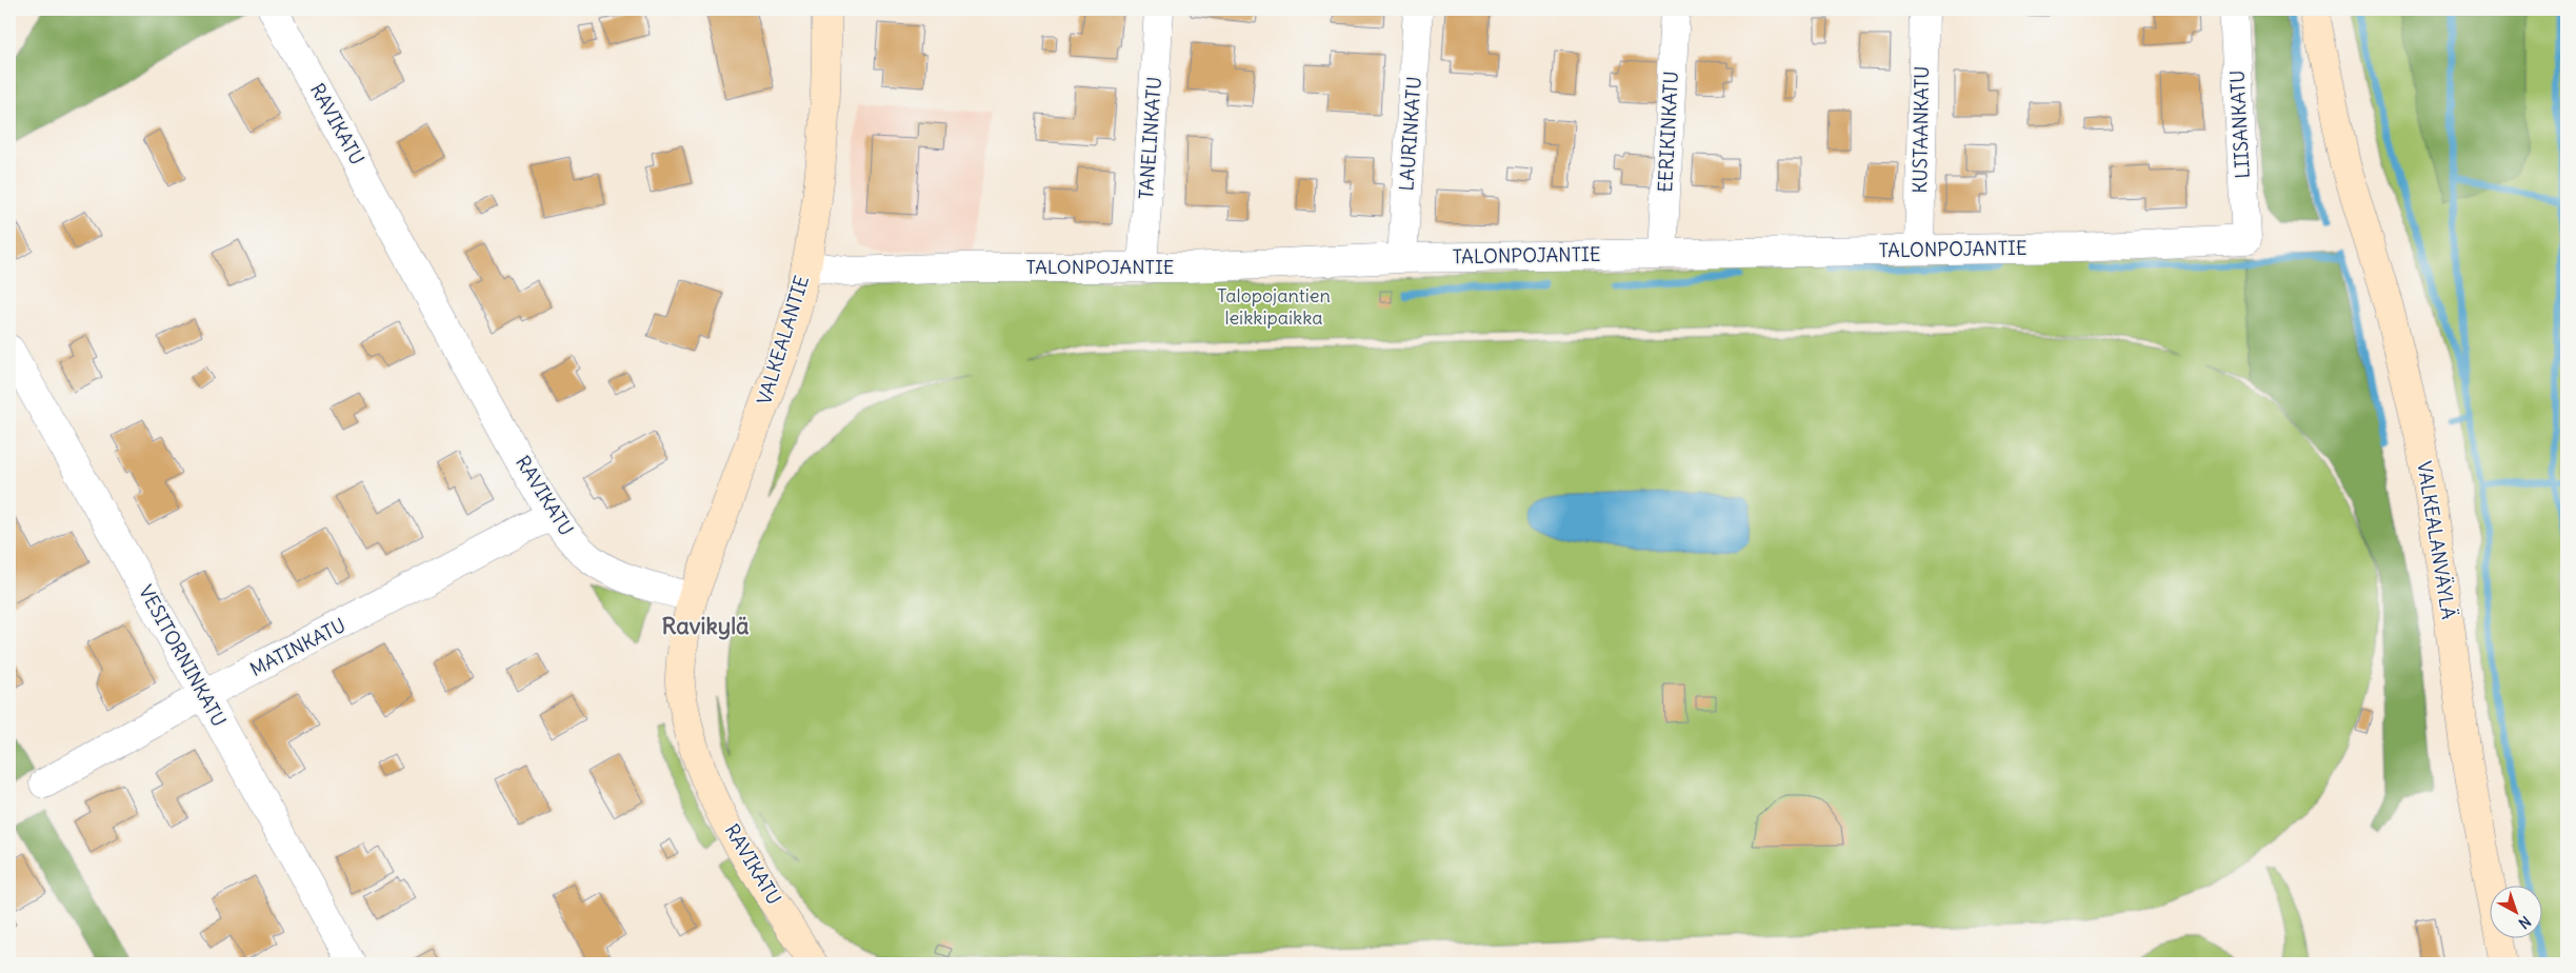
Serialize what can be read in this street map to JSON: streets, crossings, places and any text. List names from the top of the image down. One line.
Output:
{"streets":{"main road":["RAVIKATU","VALKEALANTIE","VALKEALANVÄYLÄ"],"street":["LIISANKATU","KUSTAANKATU","EERIKINKATU","LAURINKATU","TANELINKATU","TALONPOJANTIE","MATINKATU","VESITORNINKATU"]},"crossings":[["RAVIKATU","VALKEALANTIE"],["RAVIKATU","MATINKATU"],["LIISANKATU","TALONPOJANTIE"],["KUSTAANKATU","TALONPOJANTIE"],["EERIKINKATU","TALONPOJANTIE"],["LAURINKATU","TALONPOJANTIE"],["TANELINKATU","TALONPOJANTIE"],["TALONPOJANTIE","VALKEALANTIE"],["MATINKATU","VESITORNINKATU"]],"districts":["Ravikylä"],"parks":["Talopojantien leikkipaikka"],"north":"bottom right"}
